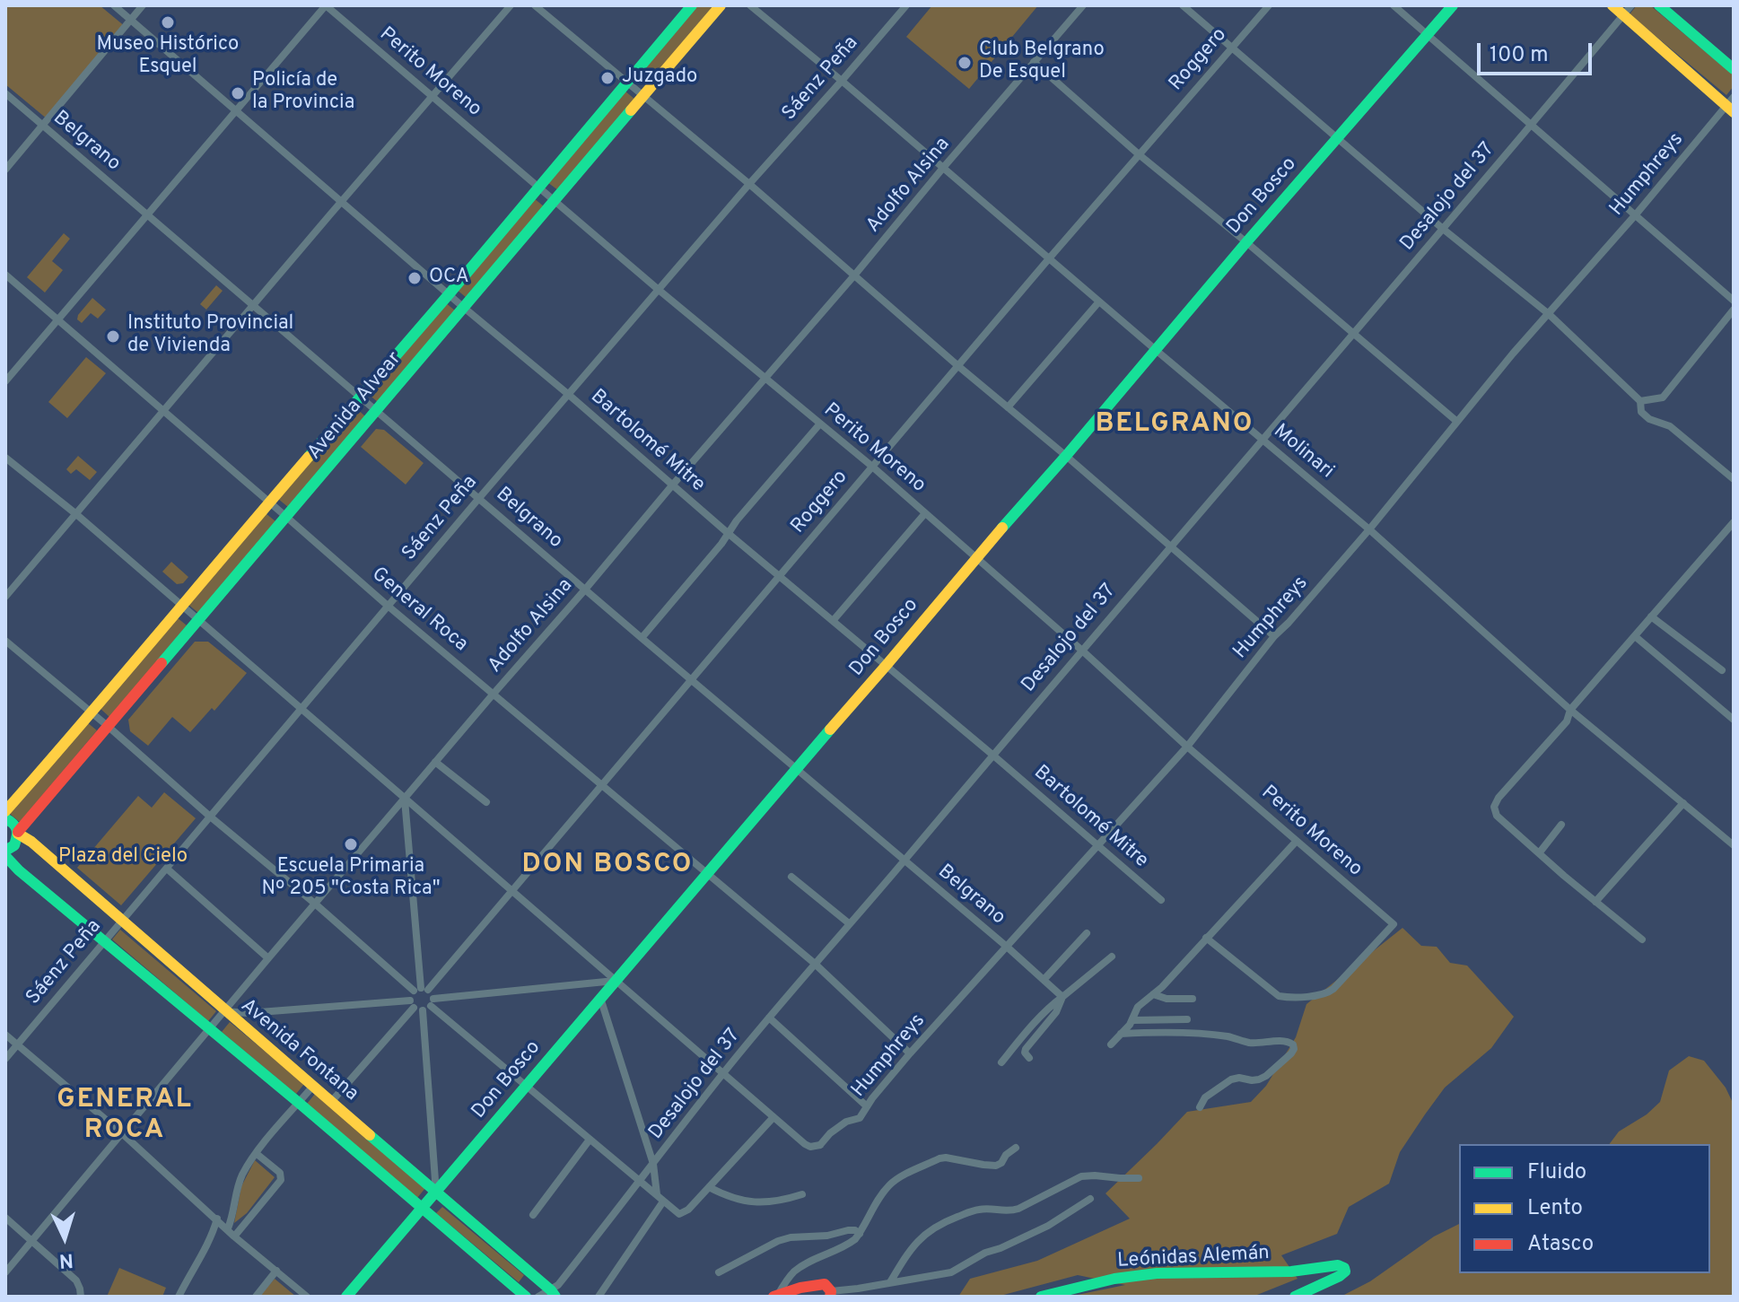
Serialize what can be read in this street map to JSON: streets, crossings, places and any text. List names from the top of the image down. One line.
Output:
{"streets":{"street":["Roggero","Perito Moreno","Sáenz Peña","Belgrano","Humphreys","Adolfo Alsina","Don Bosco","Desalojo del 37","Avenida Alvear","Bartolomé Mitre","Molinari","General Roca","Avenida Fontana","Leónidas Alemán"]},"crossings":[["Roggero","Perito Moreno"],["Roggero","Belgrano"],["Roggero","Bartolomé Mitre"],["Roggero","Molinari"],["Roggero","General Roca"],["Perito Moreno","Sáenz Peña"],["Perito Moreno","Humphreys"],["Perito Moreno","Adolfo Alsina"],["Perito Moreno","Don Bosco"],["Perito Moreno","Desalojo del 37"],["Perito Moreno","Avenida Alvear"],["Sáenz Peña","Belgrano"],["Sáenz Peña","Bartolomé Mitre"],["Sáenz Peña","Molinari"],["Sáenz Peña","General Roca"],["Sáenz Peña","Avenida Fontana"],["Belgrano","Humphreys"],["Belgrano","Adolfo Alsina"],["Belgrano","Don Bosco"],["Belgrano","Desalojo del 37"],["Belgrano","Avenida Alvear"],["Humphreys","Bartolomé Mitre"],["Humphreys","Molinari"],["Humphreys","General Roca"],["Adolfo Alsina","Bartolomé Mitre"],["Adolfo Alsina","Molinari"],["Adolfo Alsina","General Roca"],["Adolfo Alsina","Avenida Fontana"],["Don Bosco","Bartolomé Mitre"],["Don Bosco","Molinari"],["Don Bosco","General Roca"],["Don Bosco","Avenida Fontana"],["Desalojo del 37","Bartolomé Mitre"],["Desalojo del 37","Molinari"],["Desalojo del 37","General Roca"],["Desalojo del 37","Avenida Fontana"],["Avenida Alvear","Bartolomé Mitre"],["Avenida Alvear","General Roca"],["Avenida Alvear","Avenida Fontana"]],"districts":["BELGRANO","DON BOSCO","GENERAL ROCA"],"parks":["Plaza del Cielo"],"places":["Museo Histórico Esquel","Club Belgrano De Esquel","Juzgado","Policía de la Provincia","OCA","Instituto Provincial de Vivienda","Escuela Primaria Nº 205 \"Costa Rica\""],"legend":["Fluido","Lento","Atasco"],"scale_bar":"100 m","north":"bottom"}
